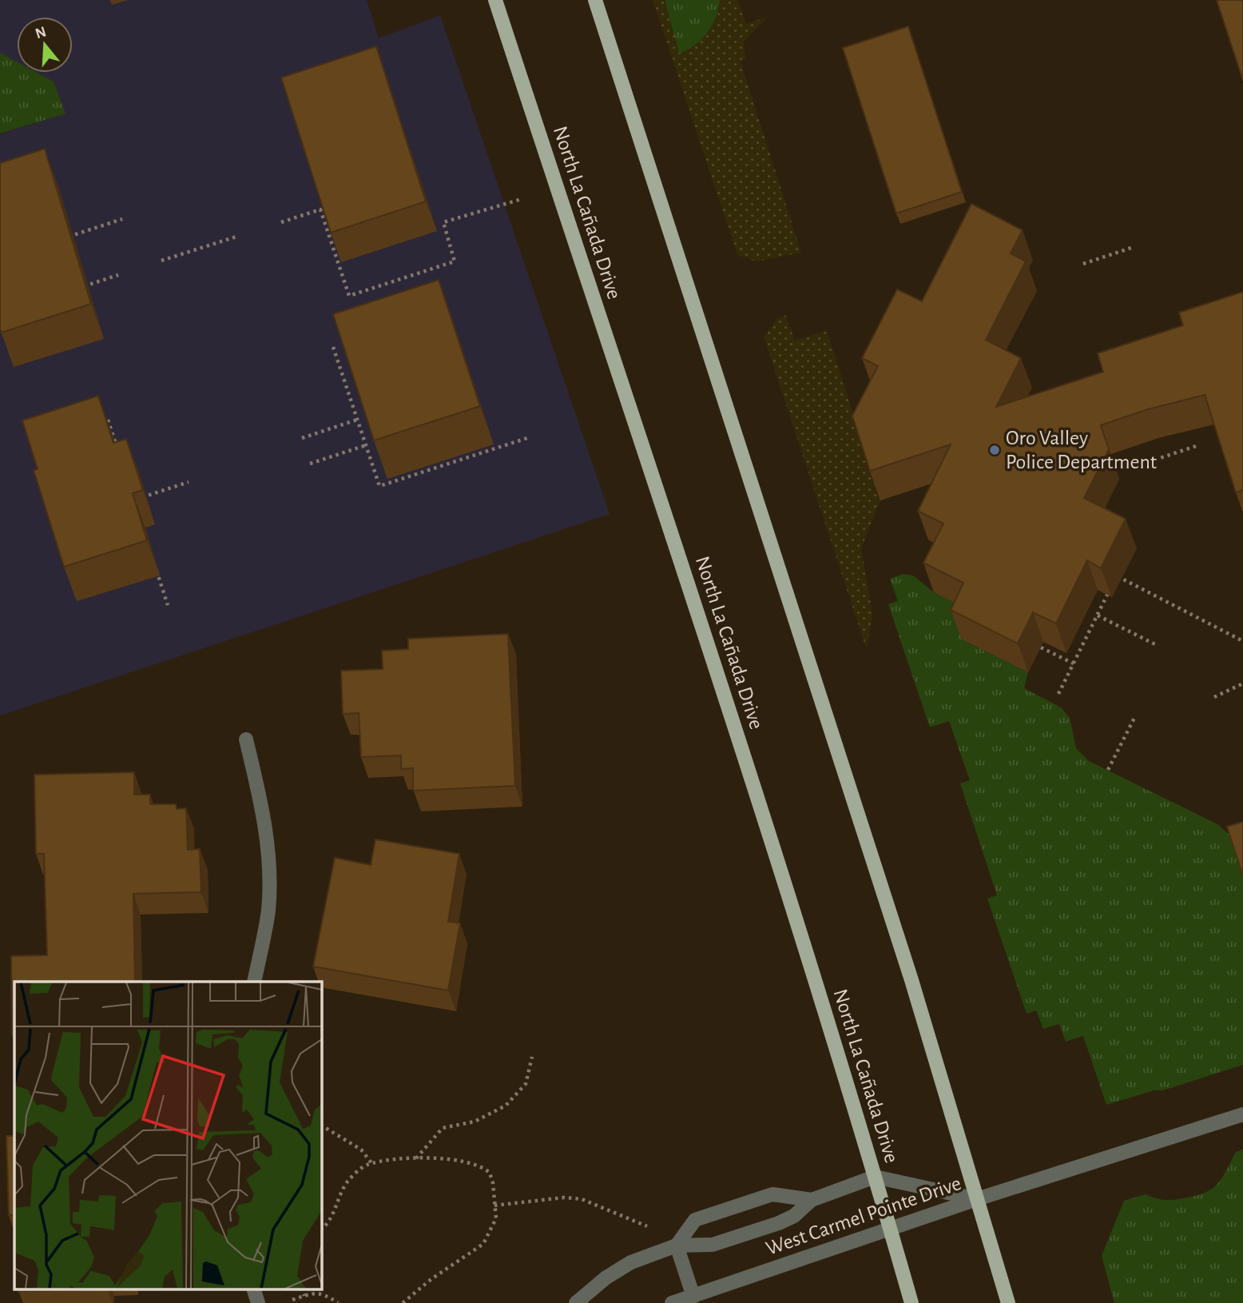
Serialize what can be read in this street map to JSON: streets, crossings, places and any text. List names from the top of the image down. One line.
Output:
{"streets":{"main road":["North La Cañada Drive"],"street":["West Carmel Pointe Drive"]},"crossings":[["North La Cañada Drive","West Carmel Pointe Drive"]],"places":["Oro Valley Police Department"],"north":"top"}
